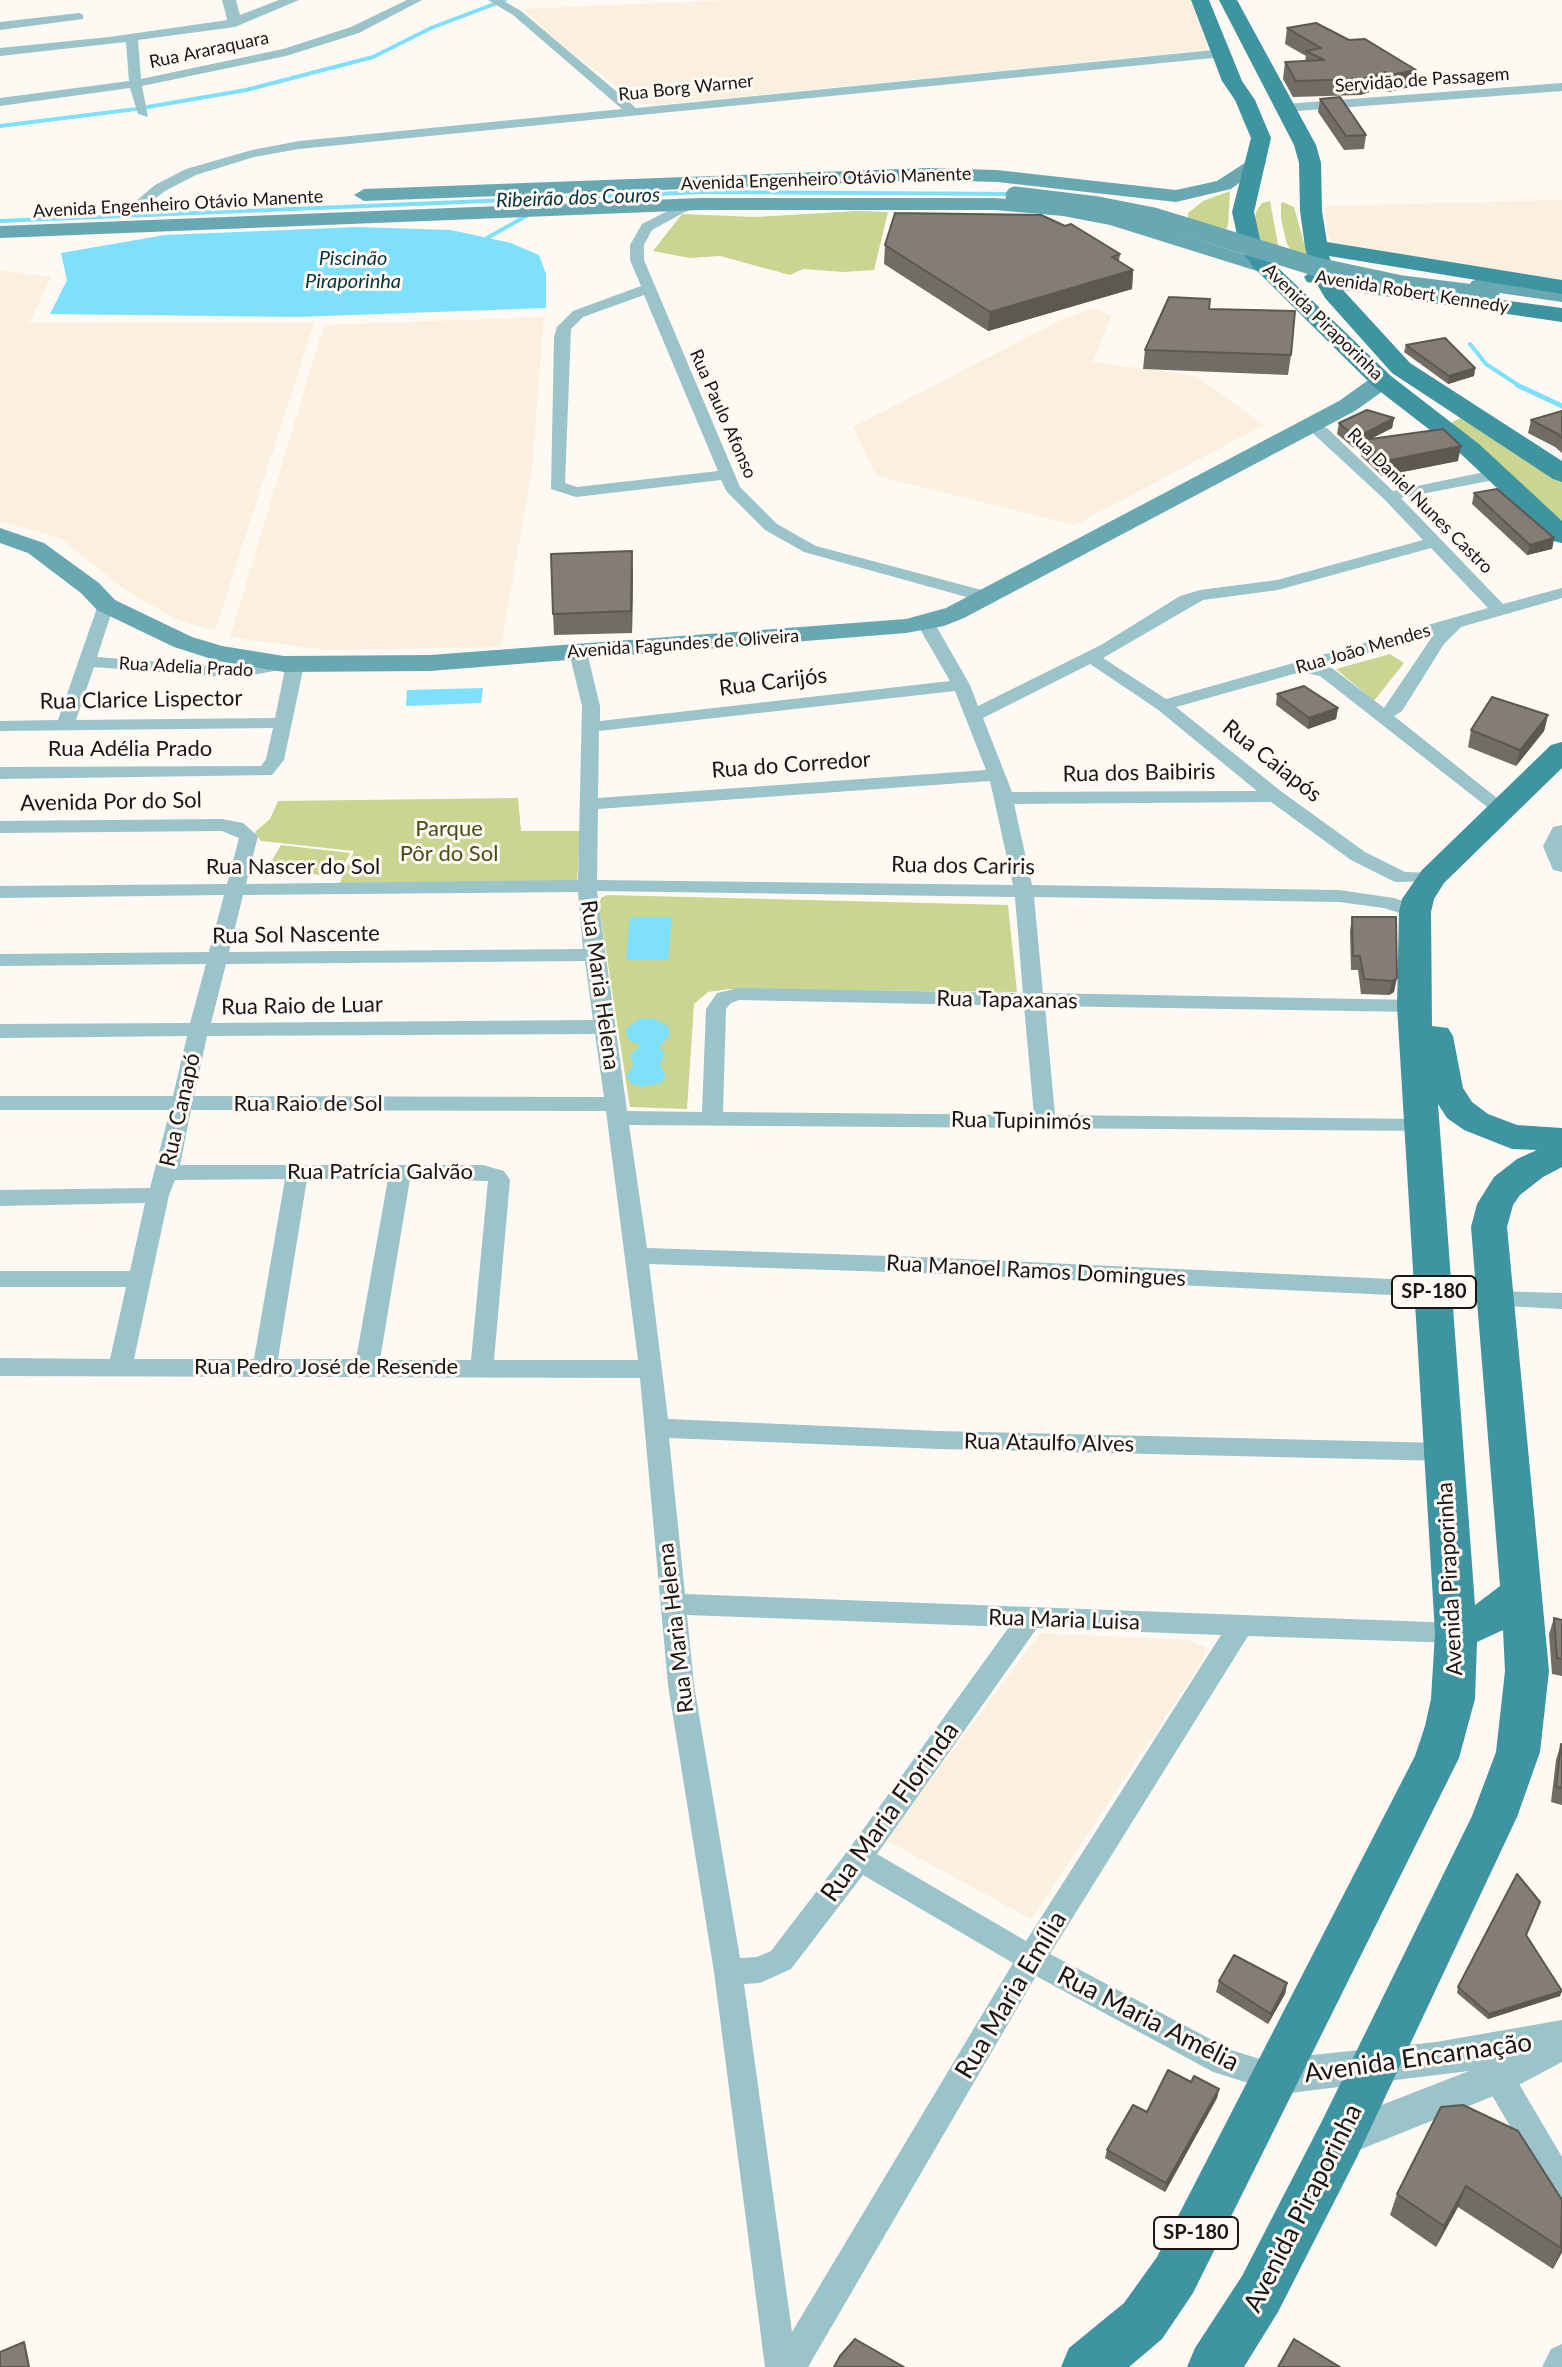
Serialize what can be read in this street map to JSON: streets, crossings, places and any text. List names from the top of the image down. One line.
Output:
{"streets":{"main road":["Avenida Engenheiro Otávio Manente","Avenida Robert Kennedy","Avenida Piraporinha","Avenida Fagundes de Oliveira","SP-180"],"street":["Rua Araraquara","Servidão de Passagem","Rua Borg Warner","Rua Paulo Afonso","Rua Daniel Nunes Castro","Rua João Mendes","Rua Adelia Prado","Rua Carijós","Rua Clarice Lispector","Rua Adélia Prado","Rua Caiapós","Rua do Corredor","Rua dos Baibiris","Avenida Por do Sol","Rua dos Cariris","Rua Nascer do Sol","Rua Sol Nascente","Rua Maria Helena","Rua Tapaxanas","Rua Raio de Luar","Rua Raio de Sol","Rua Canapó","Rua Tupinimós","Rua Patrícia Galvão","Rua Manoel Ramos Domingues","Rua Pedro José de Resende","Rua Ataulfo Alves","Rua Maria Luisa","Rua Maria Florinda","Rua Maria Emília","Rua Maria Amélia","Avenida Encarnação"]},"crossings":[["Servidão de Passagem","Avenida Piraporinha"],["Rua Borg Warner","Avenida Engenheiro Otávio Manente"],["Rua Borg Warner","Avenida Piraporinha"],["Avenida Engenheiro Otávio Manente","Avenida Robert Kennedy"],["Avenida Engenheiro Otávio Manente","Avenida Piraporinha"],["Avenida Robert Kennedy","Avenida Piraporinha"],["Avenida Piraporinha","Avenida Fagundes de Oliveira"],["Avenida Piraporinha","Rua Caiapós"],["Avenida Piraporinha","Rua dos Cariris"],["Avenida Piraporinha","Rua Tapaxanas"],["Avenida Piraporinha","Rua Tupinimós"],["Avenida Piraporinha","Rua Manoel Ramos Domingues"],["Avenida Piraporinha","Rua Ataulfo Alves"],["Avenida Piraporinha","Rua Maria Luisa"],["Avenida Piraporinha","Rua Maria Amélia"],["Avenida Piraporinha","Avenida Encarnação"],["Rua Paulo Afonso","Avenida Fagundes de Oliveira"],["Rua Daniel Nunes Castro","Avenida Fagundes de Oliveira"],["Rua Daniel Nunes Castro","Rua João Mendes"],["Avenida Fagundes de Oliveira","Rua Adelia Prado"],["Avenida Fagundes de Oliveira","Rua Maria Helena"],["Rua João Mendes","Rua Caiapós"],["Rua Carijós","Rua Maria Helena"],["Rua Clarice Lispector","Rua Adélia Prado"],["Rua Caiapós","Rua dos Baibiris"],["Rua Caiapós","Rua dos Cariris"],["Rua do Corredor","Rua Maria Helena"],["Avenida Por do Sol","Rua Canapó"],["Rua dos Cariris","Rua Nascer do Sol"],["Rua dos Cariris","Rua Maria Helena"],["Rua Nascer do Sol","Rua Maria Helena"],["Rua Nascer do Sol","Rua Canapó"],["Rua Sol Nascente","Rua Maria Helena"],["Rua Sol Nascente","Rua Canapó"],["Rua Maria Helena","Rua Raio de Luar"],["Rua Maria Helena","Rua Raio de Sol"],["Rua Maria Helena","Rua Tupinimós"],["Rua Maria Helena","Rua Manoel Ramos Domingues"],["Rua Maria Helena","Rua Pedro José de Resende"],["Rua Maria Helena","Rua Ataulfo Alves"],["Rua Maria Helena","Rua Maria Luisa"],["Rua Maria Helena","Rua Maria Florinda"],["Rua Tapaxanas","Rua Tupinimós"],["Rua Raio de Luar","Rua Canapó"],["Rua Raio de Sol","Rua Canapó"],["Rua Raio de Sol","Rua Tupinimós"],["Rua Canapó","Rua Patrícia Galvão"],["Rua Canapó","Rua Pedro José de Resende"],["Rua Patrícia Galvão","Rua Pedro José de Resende"],["Rua Maria Luisa","Rua Maria Florinda"],["Rua Maria Luisa","Rua Maria Emília"],["Rua Maria Florinda","Rua Maria Amélia"],["Rua Maria Emília","Rua Maria Amélia"],["Rua Maria Amélia","Avenida Encarnação"]],"water":["Ribeirão dos Couros","Piscinão Piraporinha"],"parks":["Parque Pôr do Sol"]}
